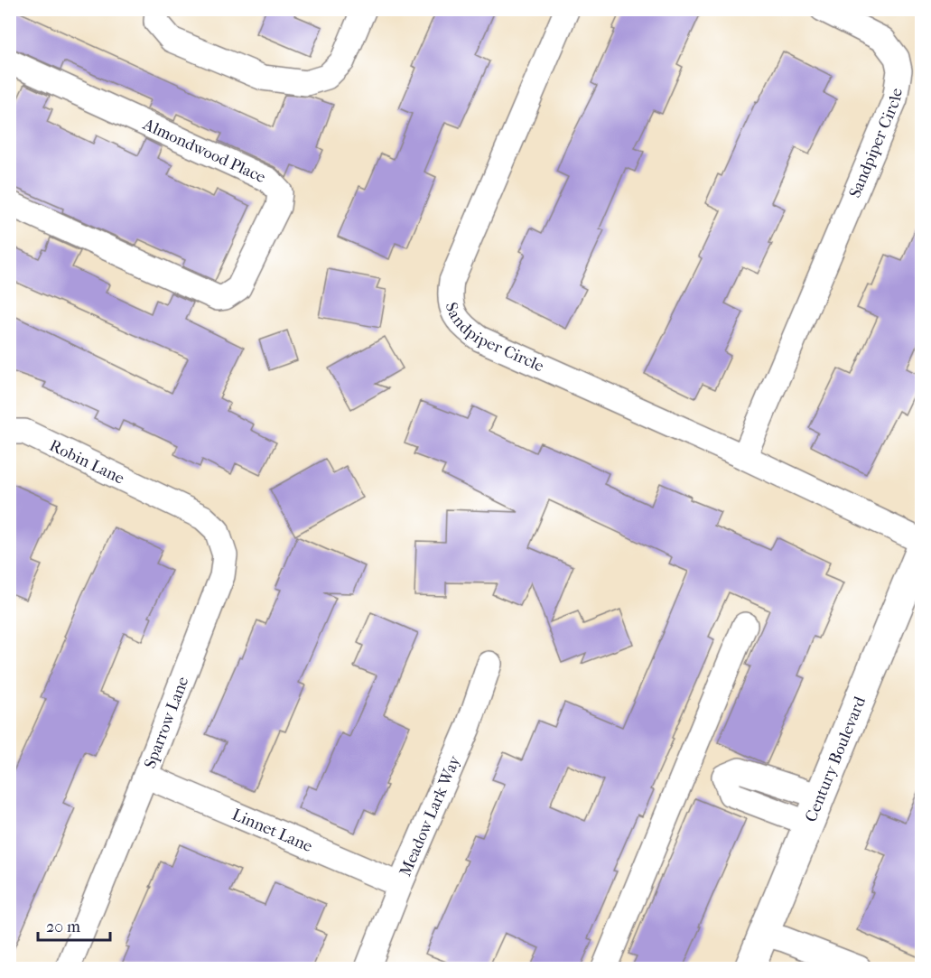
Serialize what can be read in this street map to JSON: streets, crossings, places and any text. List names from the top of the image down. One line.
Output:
{"streets":{"street":["Sandpiper Circle","Almondwood Place","Robin Lane","Sparrow Lane","Century Boulevard","Meadow Lark Way","Linnet Lane"]},"crossings":[["Robin Lane","Sparrow Lane"],["Sparrow Lane","Linnet Lane"],["Meadow Lark Way","Linnet Lane"]],"scale_bar":"20 m"}
